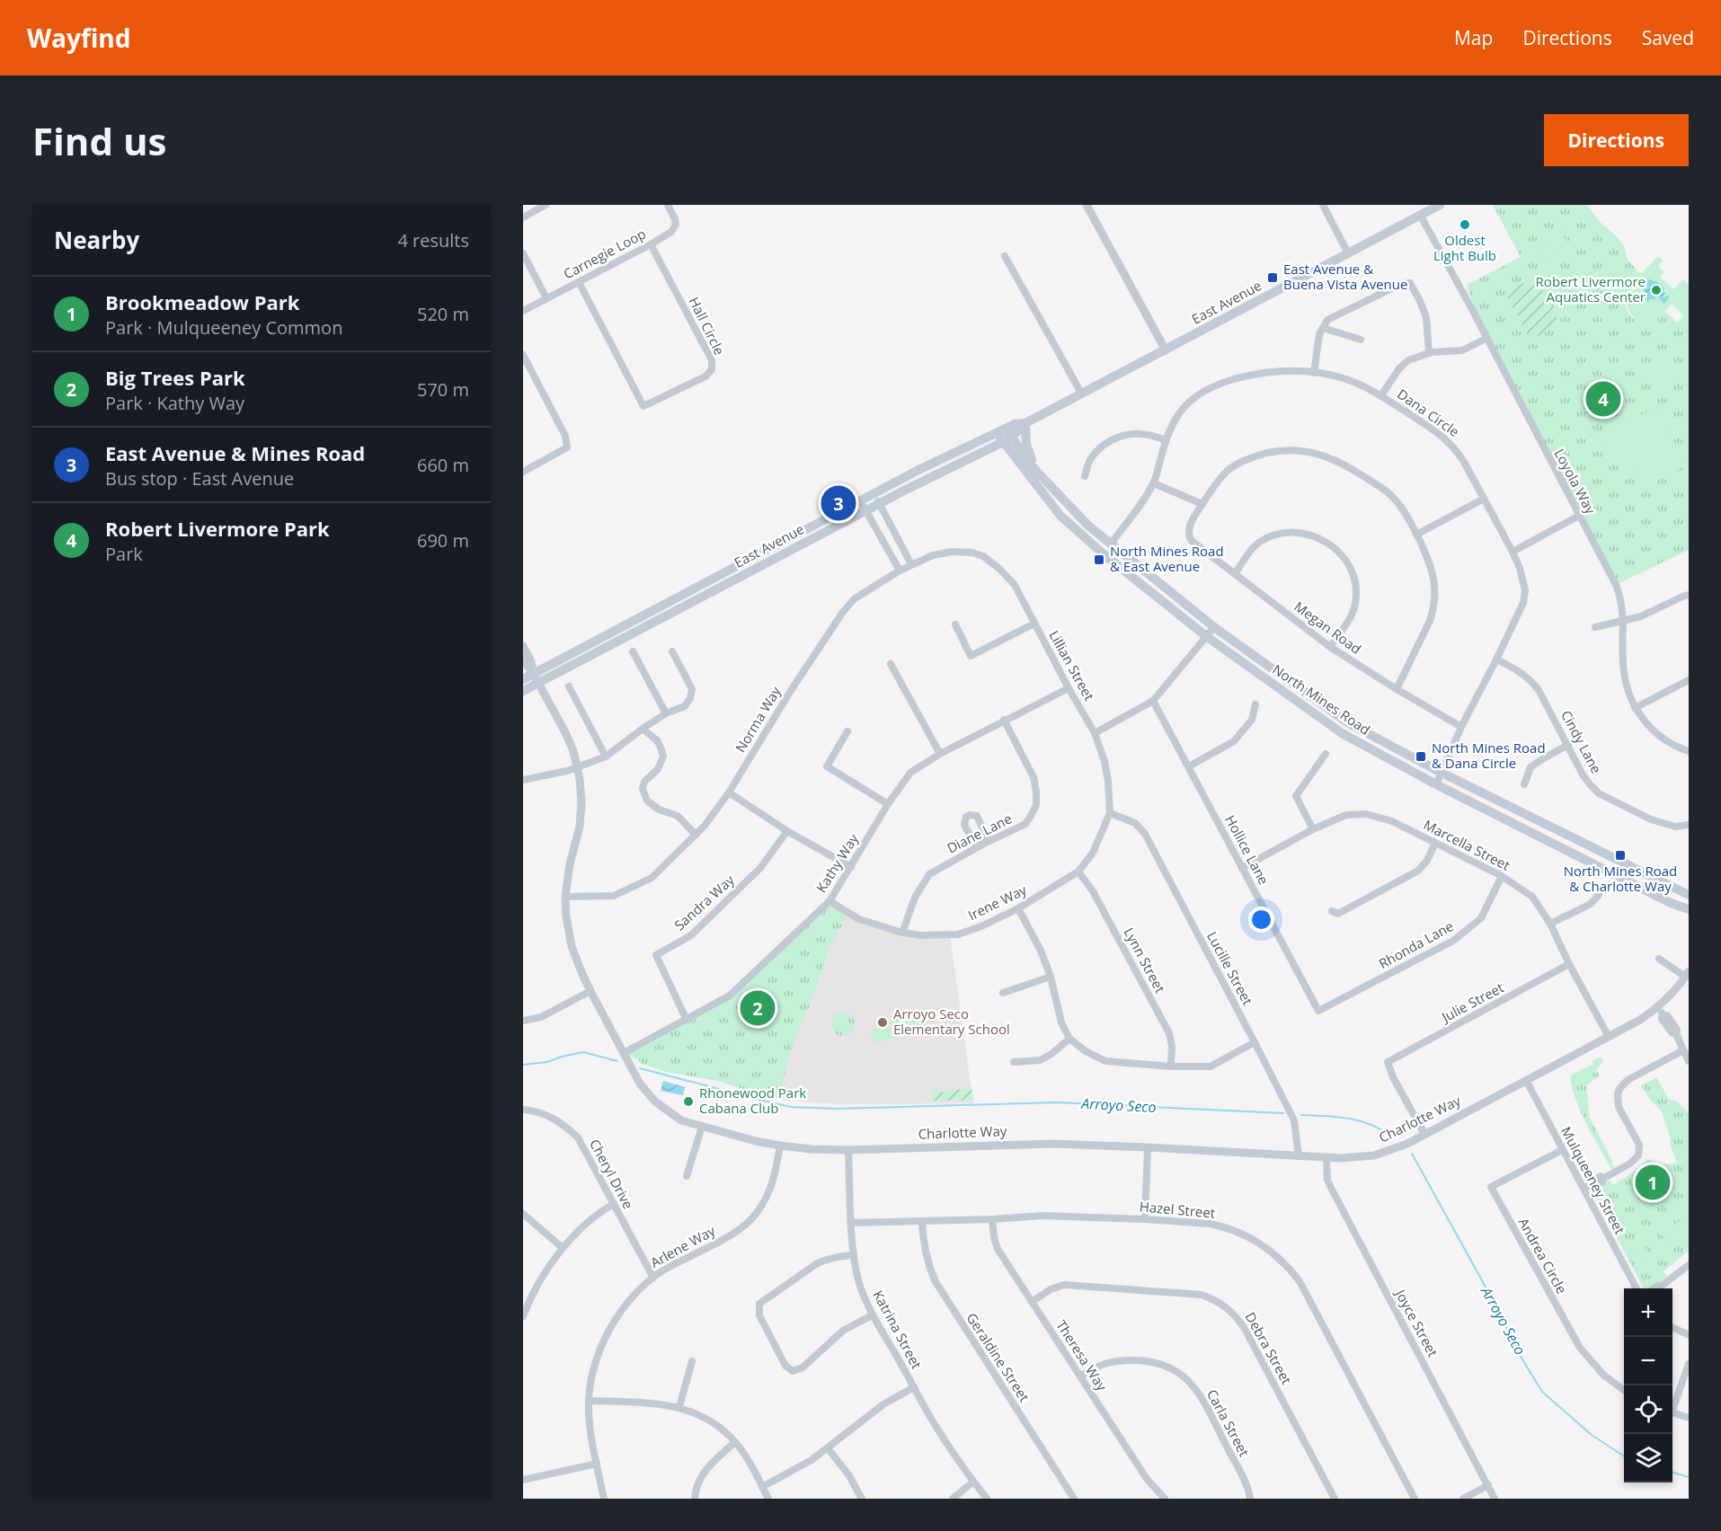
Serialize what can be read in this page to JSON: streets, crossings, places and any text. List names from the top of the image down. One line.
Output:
{"streets":{"main road":["East Avenue","North Mines Road"],"street":["Carnegie Loop","Hall Circle","Dana Circle","Loyola Way","Megan Road","Lillian Street","Norma Way","Cindy Lane","Diane Lane","Marcella Street","Hollice Lane","Kathy Way","Sandra Way","Irene Way","Rhonda Lane","Lynn Street","Lucille Street","Julie Street","Charlotte Way","Cheryl Drive","Mulqueeney Street","Hazel Street","Arlene Way","Andrea Circle","Joyce Street","Katrina Street","Debra Street","Theresa Way","Geraldine Street","Carla Street"]},"crossings":[["Carnegie Loop","Hall Circle"],["East Avenue","Loyola Way"],["East Avenue","North Mines Road"],["East Avenue","Charlotte Way"],["Dana Circle","Megan Road"],["Dana Circle","North Mines Road"],["Dana Circle","Cindy Lane"],["Lillian Street","Norma Way"],["Lillian Street","Kathy Way"],["Lillian Street","Irene Way"],["Lillian Street","Lucille Street"],["Norma Way","Charlotte Way"],["Diane Lane","Kathy Way"],["Diane Lane","Irene Way"],["Marcella Street","Hollice Lane"],["Marcella Street","Rhonda Lane"],["Marcella Street","Julie Street"],["Marcella Street","Charlotte Way"],["Hollice Lane","Rhonda Lane"],["Kathy Way","Sandra Way"],["Kathy Way","Irene Way"],["Kathy Way","Charlotte Way"],["Irene Way","Lynn Street"],["Irene Way","Lucille Street"],["Lucille Street","Charlotte Way"],["Julie Street","Charlotte Way"],["Charlotte Way","Mulqueeney Street"],["Charlotte Way","Arlene Way"],["Charlotte Way","Joyce Street"],["Charlotte Way","Katrina Street"],["Cheryl Drive","Arlene Way"],["Mulqueeney Street","Andrea Circle"],["Hazel Street","Katrina Street"],["Hazel Street","Theresa Way"],["Hazel Street","Geraldine Street"],["Debra Street","Theresa Way"],["Theresa Way","Carla Street"]],"water":["Arroyo Seco"],"places":{"other":["Oldest Light Bulb","Robert Livermore Aquatics Center","Arroyo Seco Elementary School","Rhonewood Park Cabana Club"],"transit":["East Avenue & Buena Vista Avenue","North Mines Road & East Avenue","North Mines Road & Dana Circle","North Mines Road & Charlotte Way"]},"page":{"header":"Wayfind","nav":["Map","Directions","Saved"],"buttons":"Directions","title":"Find us","heading":["Nearby","4 results"],"list":[{"mark":"1","name":"Brookmeadow Park","note":"Park · Mulqueeney Common","value":"520 m"},{"mark":"2","name":"Big Trees Park","note":"Park · Kathy Way","value":"570 m"},{"mark":"3","name":"East Avenue & Mines Road","note":"Bus stop · East Avenue","value":"660 m"},{"mark":"4","name":"Robert Livermore Park","note":"Park","value":"690 m"}],"pins":["4","3","2","1"],"map_buttons":["+","−"]}}
